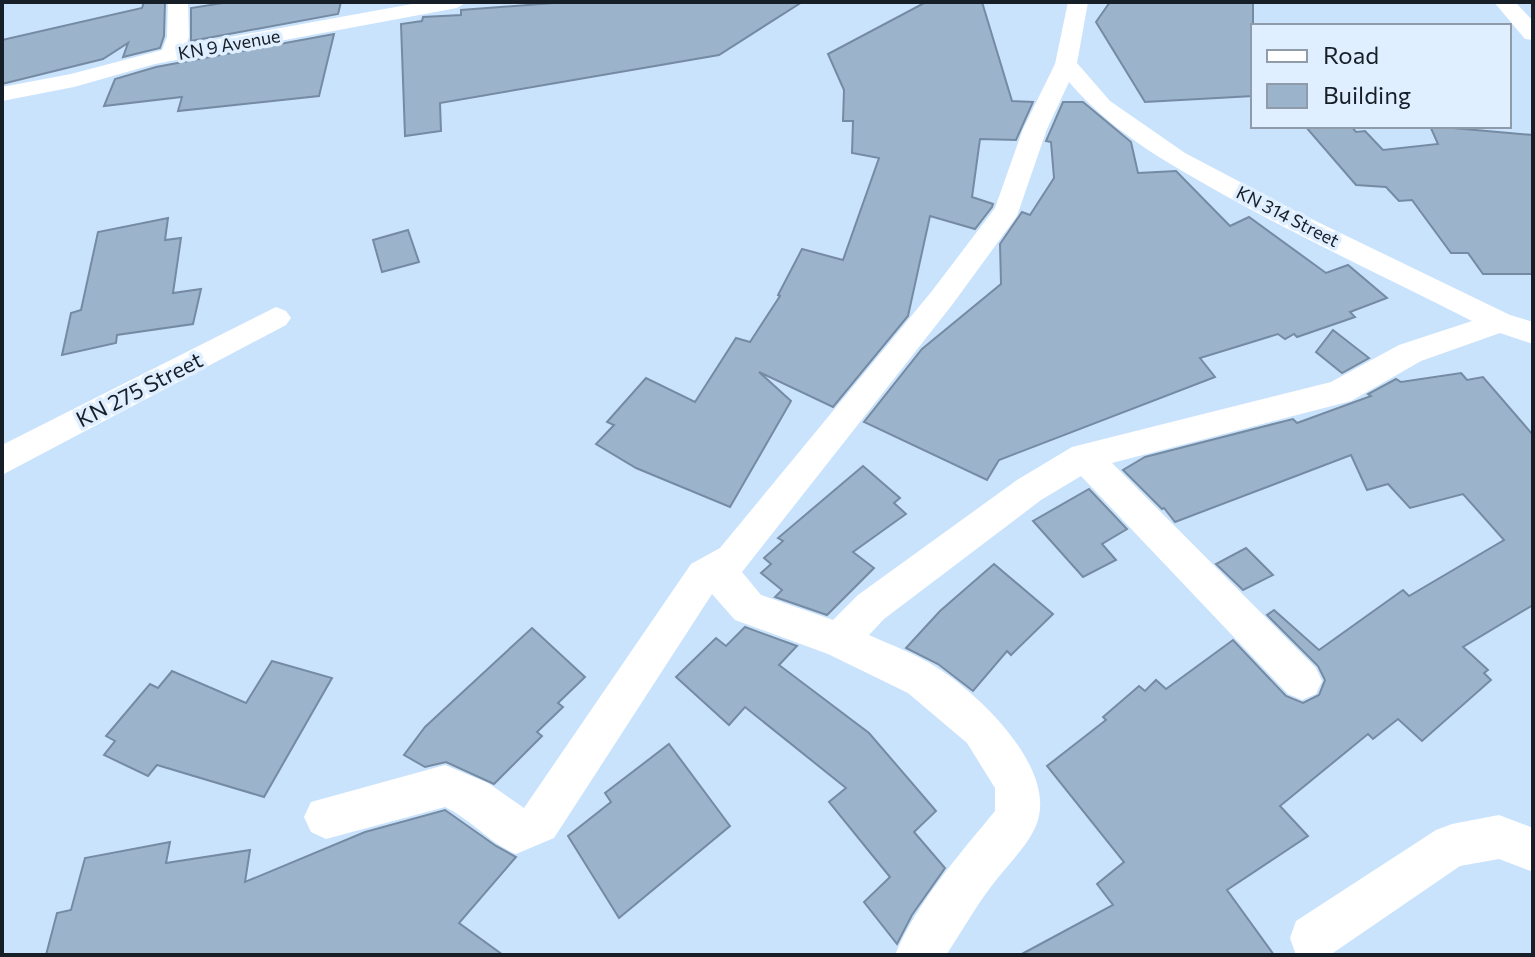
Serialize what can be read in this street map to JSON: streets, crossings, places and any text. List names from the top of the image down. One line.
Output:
{"streets":{"street":["KN 9 Avenue","KN 314 Street","KN 275 Street"]},"legend":["Road","Building"]}
